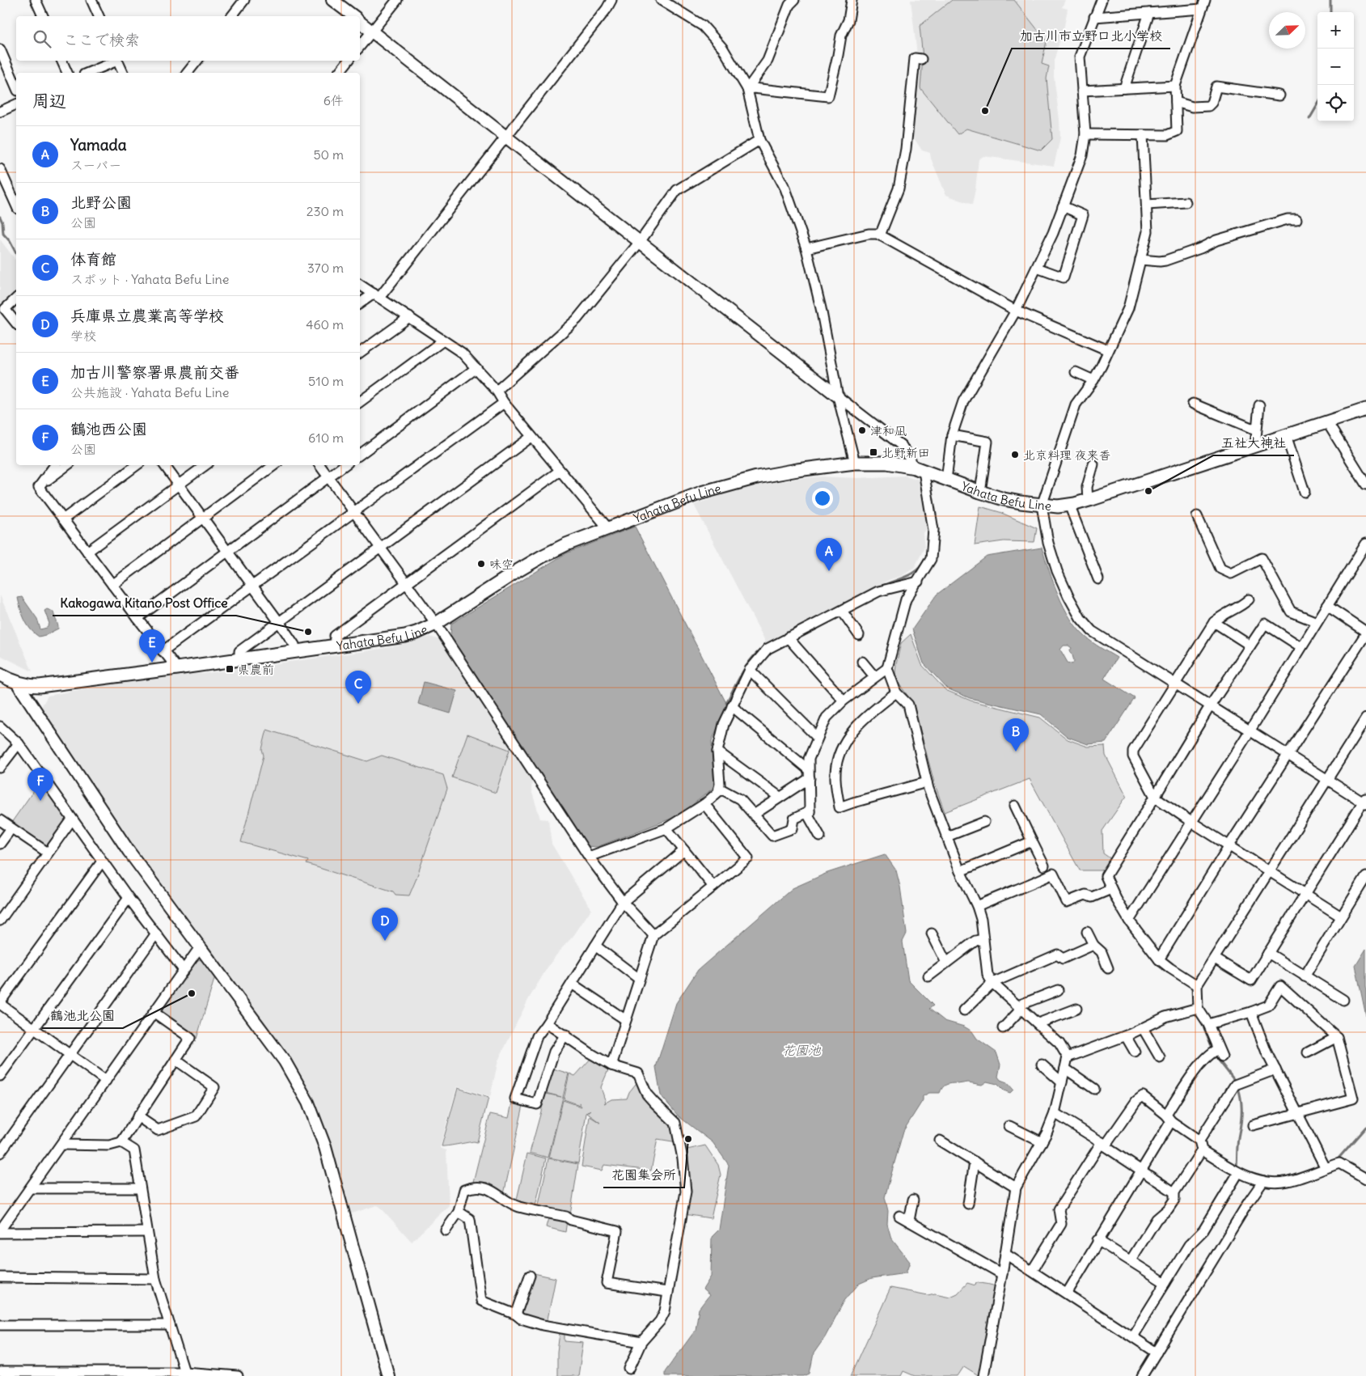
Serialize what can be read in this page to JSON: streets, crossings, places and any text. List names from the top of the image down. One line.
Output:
{"streets":{"main road":["Yahata Befu Line"]},"water":["花園池"],"places":{"other":["加古川市立野口北小学校","津和凪","北京料理 夜来香","五社大神社","味空","Kakogawa Kitano Post Office","鶴池北公園","花園集会所"],"transit":["北野新田","県農前"]},"north":"top right","page":{"map_buttons":["+","−"],"search":"ここで検索","heading":["周辺","6件"],"list":[{"mark":"A","name":"Yamada","note":"スーパー","value":"50 m"},{"mark":"B","name":"北野公園","note":"公園","value":"230 m"},{"mark":"C","name":"体育館","note":"スポット · Yahata Befu Line","value":"370 m"},{"mark":"D","name":"兵庫県立農業高等学校","note":"学校","value":"460 m"},{"mark":"E","name":"加古川警察署県農前交番","note":"公共施設 · Yahata Befu Line","value":"510 m"},{"mark":"F","name":"鶴池西公園","note":"公園","value":"610 m"}],"pins":["A","E","C","B","F","D"]}}
